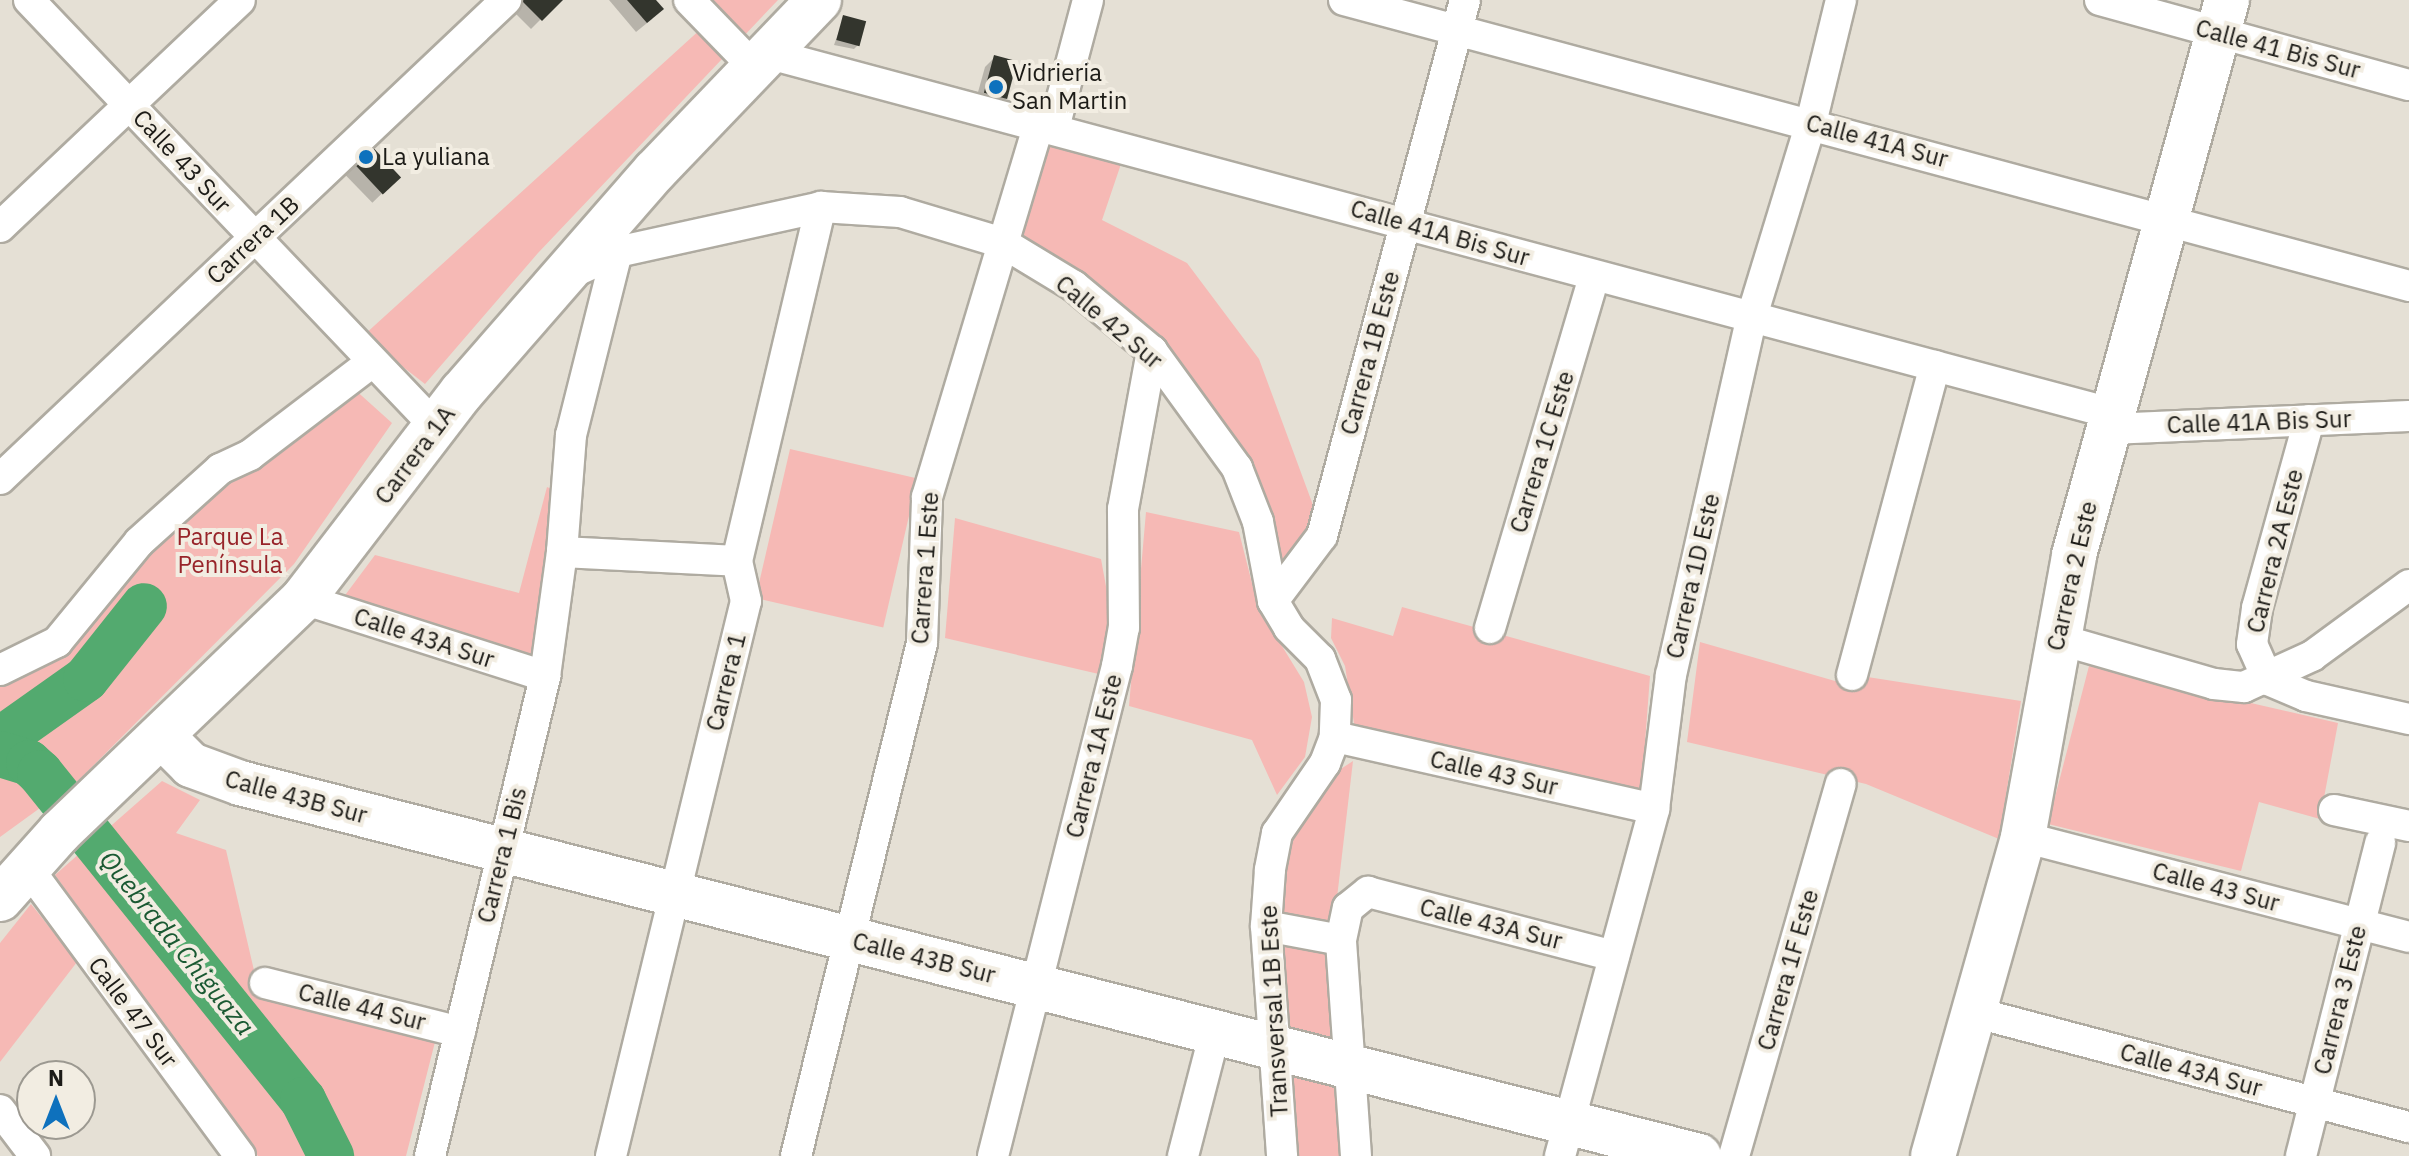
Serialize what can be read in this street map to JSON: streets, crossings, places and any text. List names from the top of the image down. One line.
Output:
{"streets":{"street":["Calle 41 Bis Sur","Calle 41A Sur","Calle 43 Sur","Calle 41A Bis Sur","Carrera 1B","Calle 42 Sur","Carrera 1B Este","Carrera 1C Este","Carrera 1A","Carrera 2A Este","Carrera 1 Este","Carrera 1D Este","Carrera 2 Este","Calle 43A Sur","Carrera 1","Carrera 1A Este","Calle 43B Sur","Carrera 1 Bis","Carrera 1F Este","Carrera 3 Este","Calle 44 Sur","Transversal 1B Este","Calle 47 Sur"]},"crossings":[["Calle 41 Bis Sur","Carrera 2 Este"],["Calle 41A Sur","Carrera 1B Este"],["Calle 41A Sur","Carrera 1D Este"],["Calle 41A Sur","Carrera 2 Este"],["Calle 43 Sur","Carrera 1B"],["Calle 43 Sur","Carrera 1A"],["Calle 43 Sur","Carrera 1D Este"],["Calle 43 Sur","Carrera 2 Este"],["Calle 43 Sur","Carrera 3 Este"],["Calle 43 Sur","Transversal 1B Este"],["Calle 41A Bis Sur","Carrera 1B Este"],["Calle 41A Bis Sur","Carrera 1C Este"],["Calle 41A Bis Sur","Carrera 1A"],["Calle 41A Bis Sur","Carrera 2A Este"],["Calle 41A Bis Sur","Carrera 1 Este"],["Calle 41A Bis Sur","Carrera 1D Este"],["Calle 41A Bis Sur","Carrera 2 Este"],["Calle 42 Sur","Carrera 1A"],["Calle 42 Sur","Carrera 1 Este"],["Calle 42 Sur","Carrera 1"],["Calle 42 Sur","Carrera 1A Este"],["Calle 42 Sur","Transversal 1B Este"],["Carrera 1B Este","Transversal 1B Este"],["Carrera 1A","Calle 43A Sur"],["Carrera 1A","Calle 43B Sur"],["Carrera 1A","Calle 47 Sur"],["Carrera 1 Este","Calle 43B Sur"],["Carrera 1D Este","Calle 43A Sur"],["Carrera 1D Este","Calle 43B Sur"],["Carrera 2 Este","Calle 43A Sur"],["Calle 43A Sur","Carrera 1 Bis"],["Calle 43A Sur","Carrera 3 Este"],["Carrera 1","Calle 43B Sur"],["Carrera 1A Este","Calle 43B Sur"],["Calle 43B Sur","Carrera 1 Bis"],["Calle 43B Sur","Transversal 1B Este"],["Carrera 1 Bis","Calle 44 Sur"]],"water":["Quebrada Chiguaza"],"parks":["Parque La Península"],"places":["Vidrieria San Martin","La yuliana"],"north":"top"}
